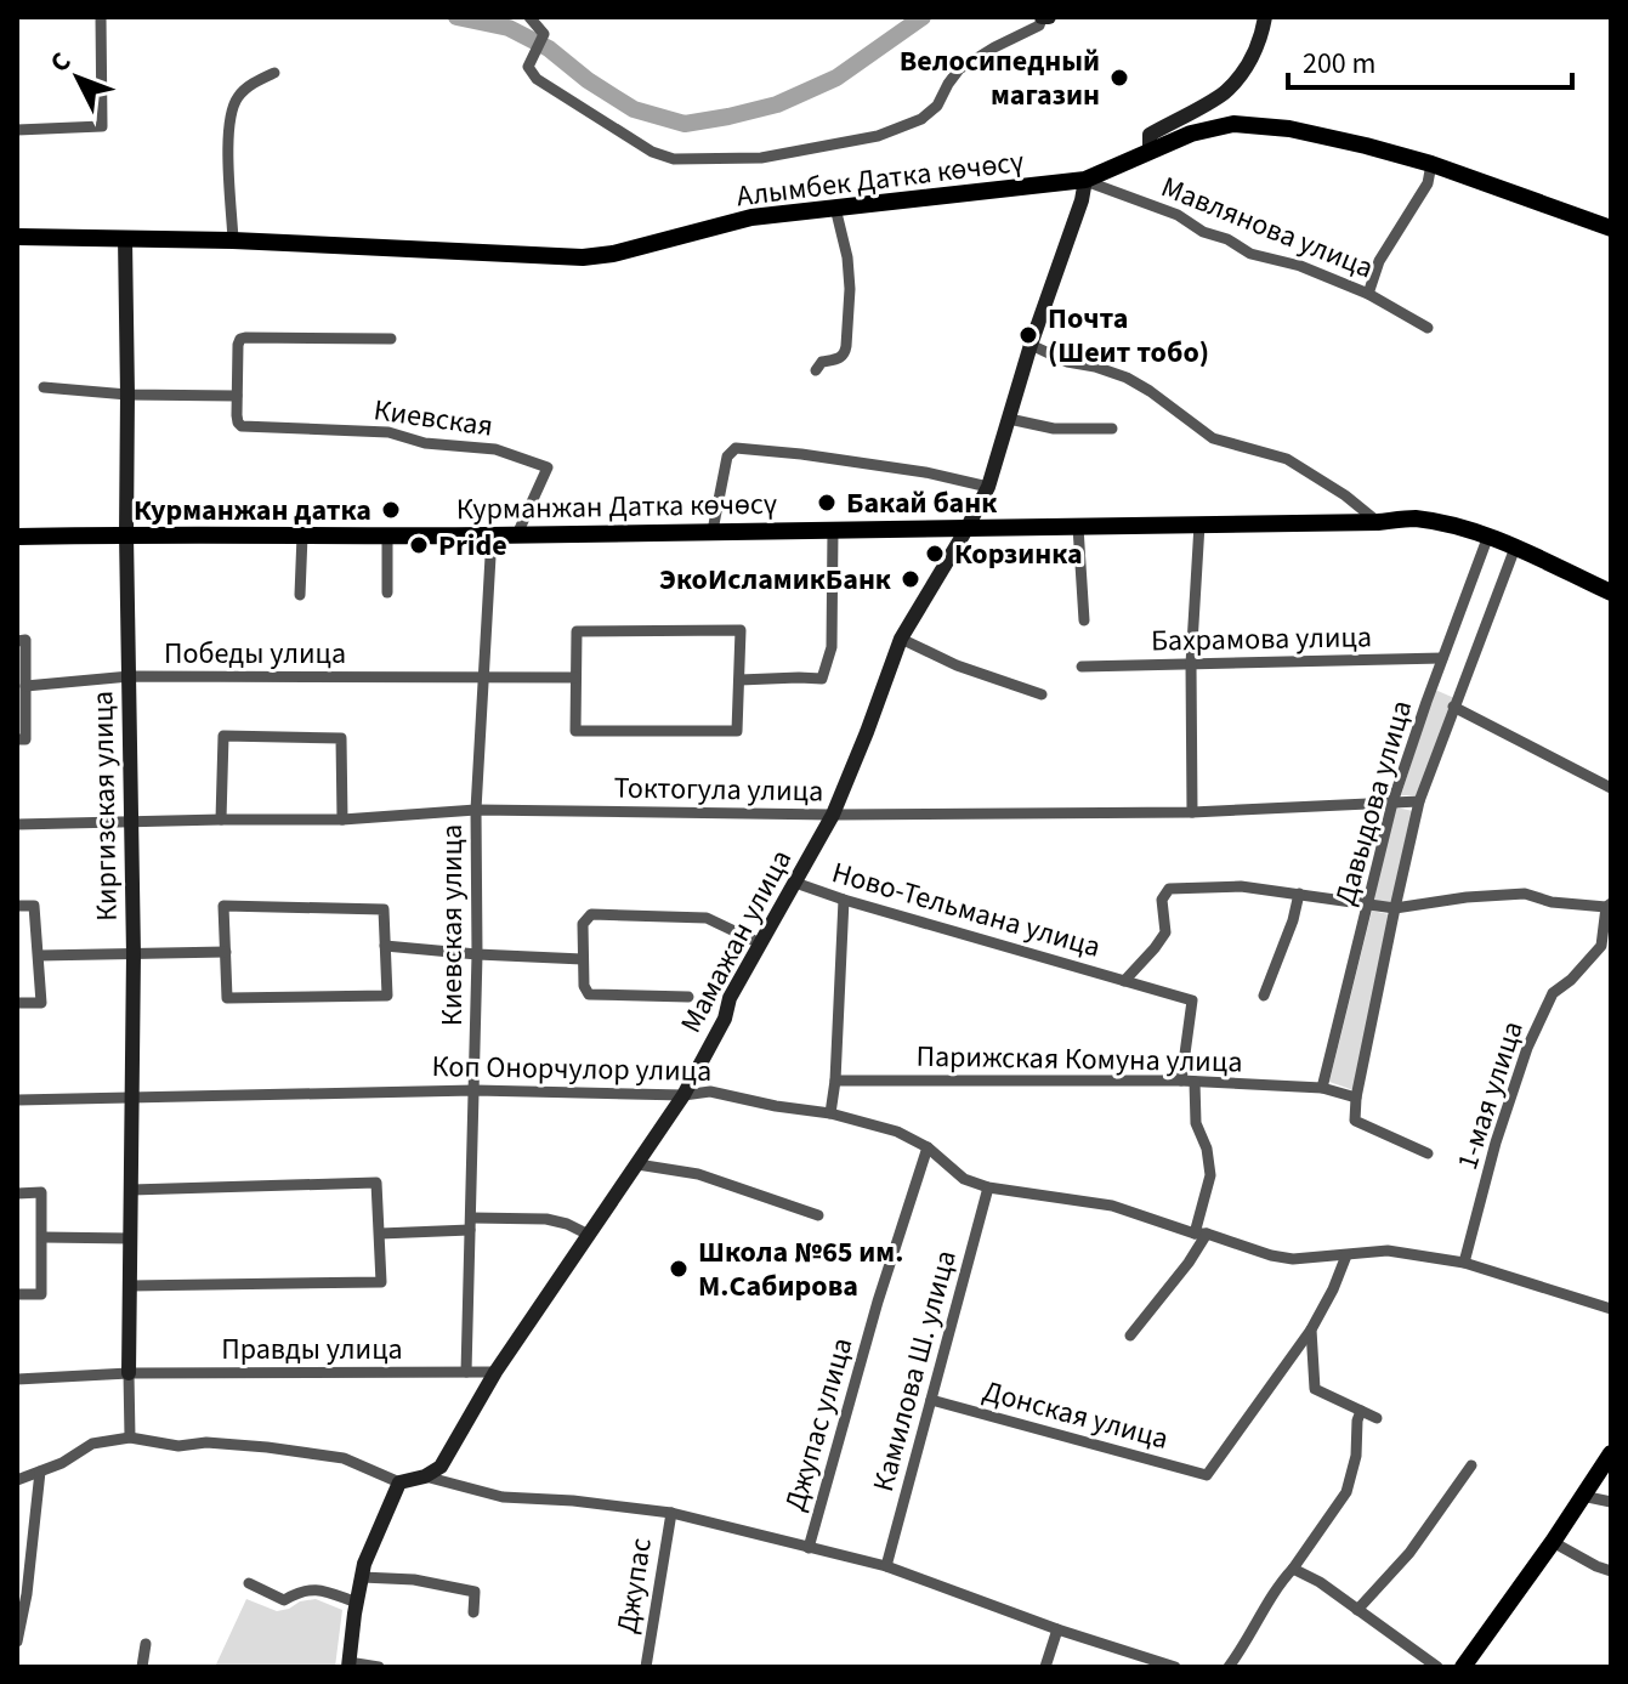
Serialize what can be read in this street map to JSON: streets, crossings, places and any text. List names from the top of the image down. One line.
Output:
{"streets":{"main road":["Алымбек Датка көчөсү","Курманжан Датка көчөсү"],"street":["Мавлянова улица","Киевская","Бахрамова улица","Победы улица","Токтогула улица","Давыдова улица","Киргизская улица","Ново-Тельмана улица","Киевская улица","Мамажан улица","Парижская Комуна улица","Коп Онорчулор улица","1-мая улица","Правды улица","Камилова Ш. улица","Донская улица","Джупас улица","Джупас"]},"crossings":[["Алымбек Датка көчөсү","Мавлянова улица"],["Алымбек Датка көчөсү","Киргизская улица"],["Алымбек Датка көчөсү","Мамажан улица"],["Мавлянова улица","Мамажан улица"],["Киевская","Курманжан Датка көчөсү"],["Курманжан Датка көчөсү","Давыдова улица"],["Курманжан Датка көчөсү","Киргизская улица"],["Курманжан Датка көчөсү","Киевская улица"],["Курманжан Датка көчөсү","Мамажан улица"],["Бахрамова улица","Давыдова улица"],["Победы улица","Киргизская улица"],["Победы улица","Киевская улица"],["Токтогула улица","Давыдова улица"],["Токтогула улица","Киргизская улица"],["Токтогула улица","Киевская улица"],["Токтогула улица","Мамажан улица"],["Давыдова улица","Ново-Тельмана улица"],["Давыдова улица","Парижская Комуна улица"],["Киргизская улица","Коп Онорчулор улица"],["Киргизская улица","Правды улица"],["Ново-Тельмана улица","Мамажан улица"],["Ново-Тельмана улица","Парижская Комуна улица"],["Ново-Тельмана улица","1-мая улица"],["Киевская улица","Коп Онорчулор улица"],["Киевская улица","Правды улица"],["Мамажан улица","Коп Онорчулор улица"],["Мамажан улица","Правды улица"],["Мамажан улица","Джупас улица"],["Коп Онорчулор улица","1-мая улица"],["Коп Онорчулор улица","Камилова Ш. улица"],["Коп Онорчулор улица","Джупас улица"],["Камилова Ш. улица","Донская улица"],["Камилова Ш. улица","Джупас улица"],["Джупас улица","Джупас"]],"places":["Велосипедный магазин","Почта (Шеит тобо)","Бакай банк","Курманжан датка","Pride","Корзинка","ЭкоИсламикБанк","Школа №65 им. М.Сабирова"],"scale_bar":"200 m","north":"top left"}
